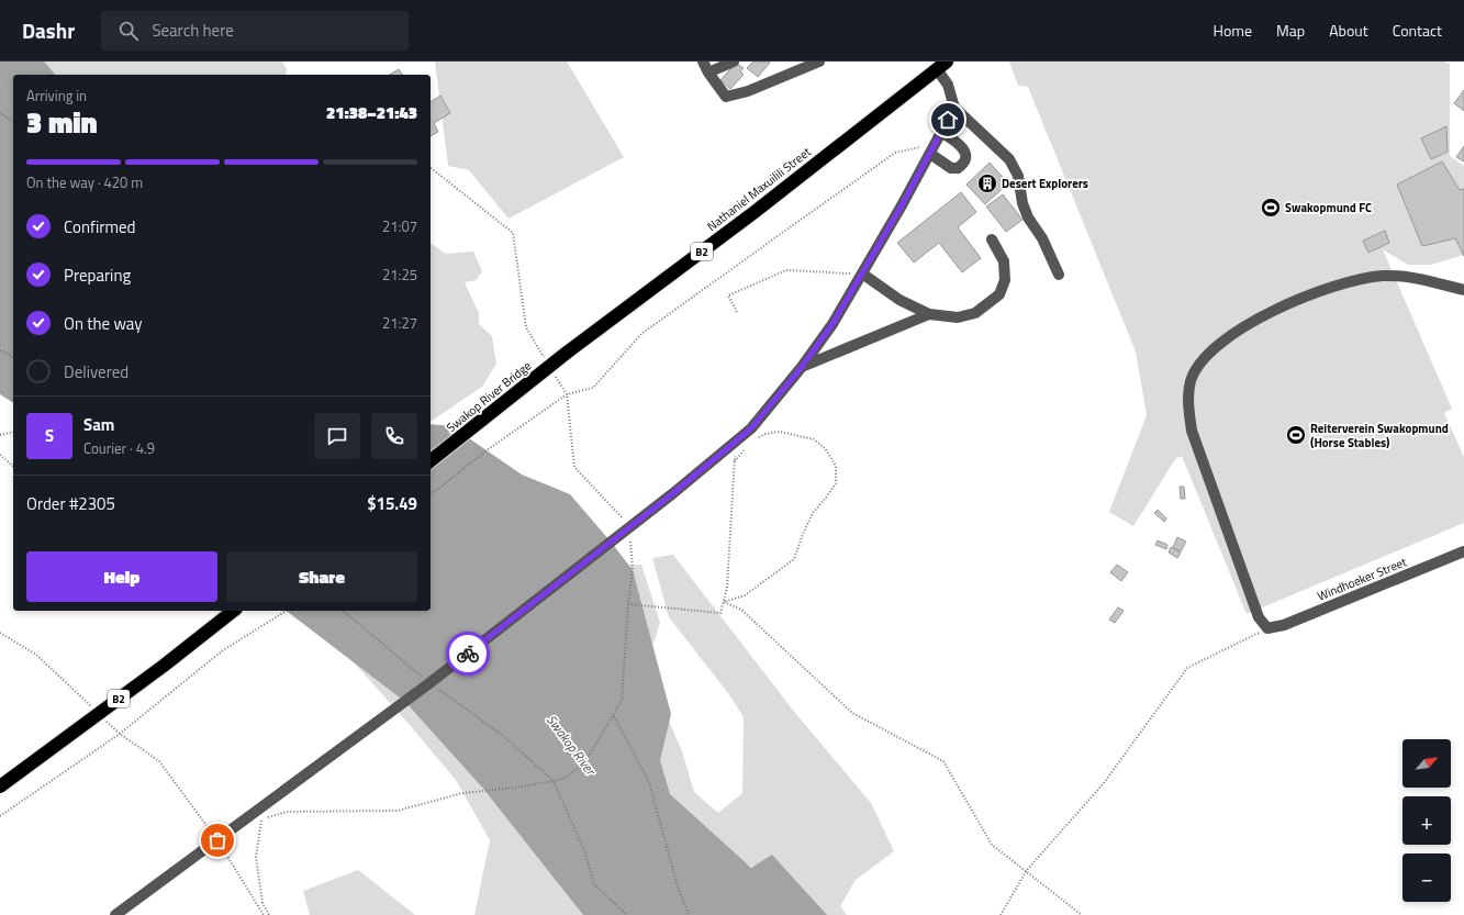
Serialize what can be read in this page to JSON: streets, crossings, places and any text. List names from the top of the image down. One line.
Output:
{"streets":{"highway":["Nathaniel Maxuilili Street","B2","Swakop River Bridge"],"street":["Windhoeker Street"]},"crossings":[["Nathaniel Maxuilili Street","Swakop River Bridge"]],"water":["Swakop River"],"places":{"building":["Desert Explorers"],"sports":["Swakopmund FC","Reiterverein Swakopmund (Horse Stables)"]},"north":"top right","page":{"header":"Dashr","search":"Search here","nav":["Home","Map","About","Contact"],"heading":["3 min","Arriving in","21:38–21:43"],"panel":["Sam","Courier · 4.9","Order #2305","$15.49"],"bar":"On the way · 420 m","list":[["Confirmed","21:07"],["Preparing","21:25"],["On the way","21:27"],"Delivered"],"round":"S","buttons":["Help","Share"],"map_buttons":["+","−"]}}
